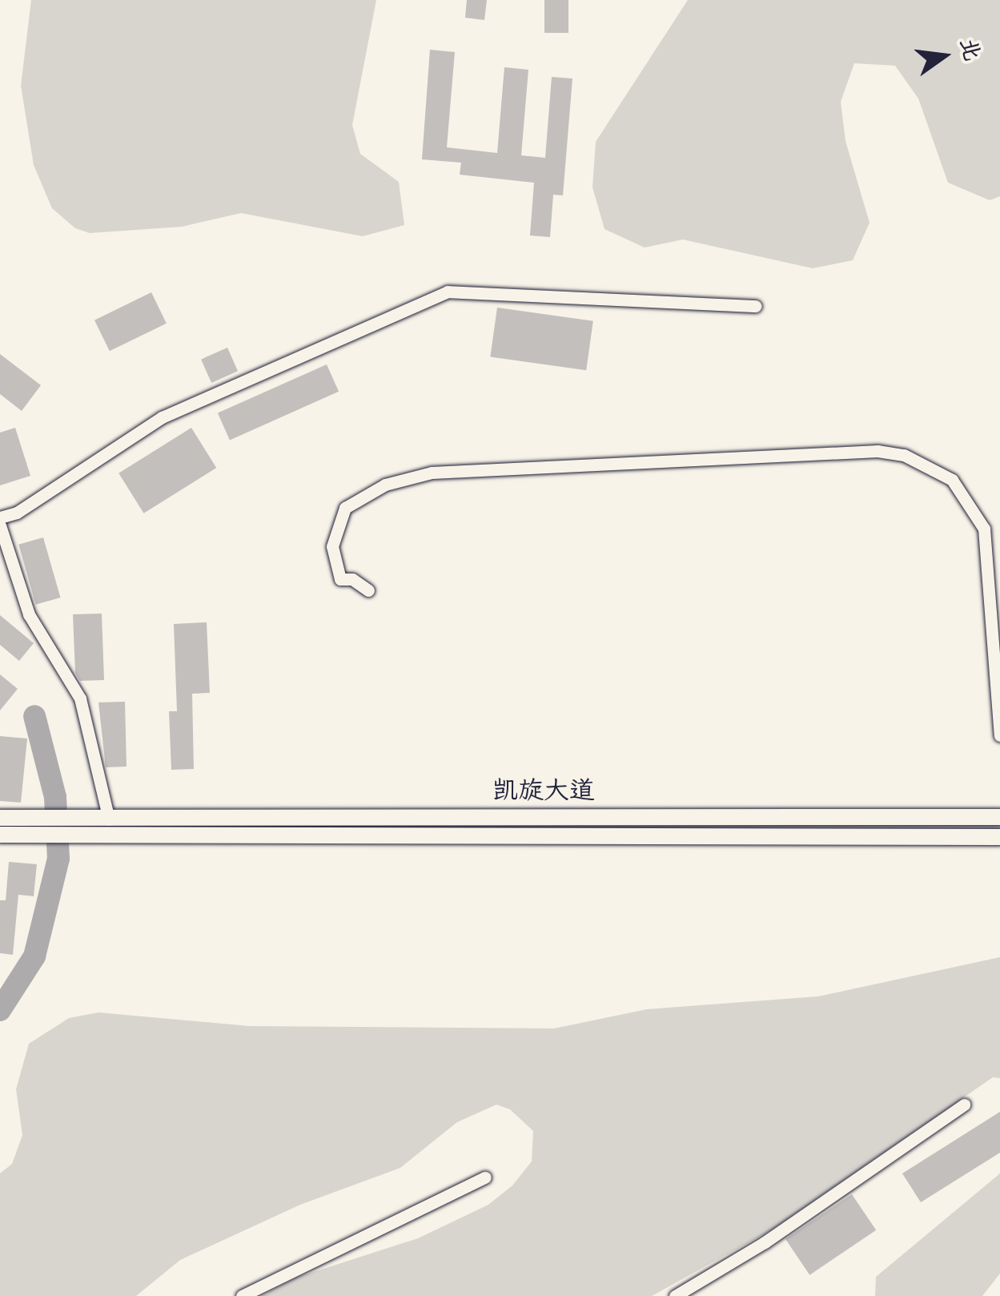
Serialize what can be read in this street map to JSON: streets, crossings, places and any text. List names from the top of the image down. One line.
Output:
{"streets":{"main road":["凯旋大道"]},"north":"right"}
